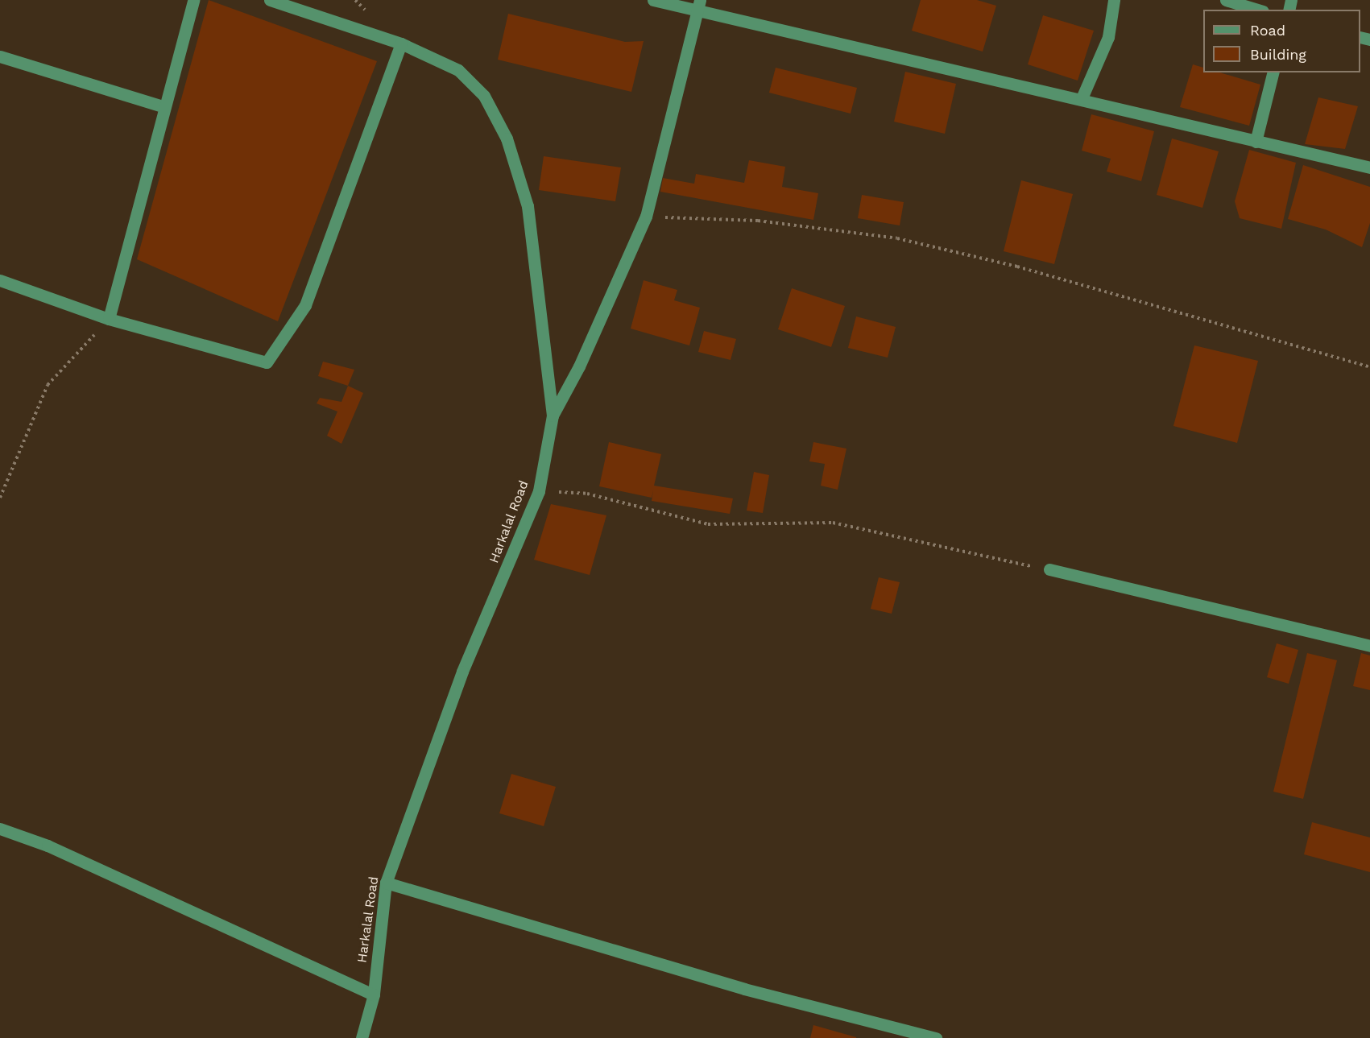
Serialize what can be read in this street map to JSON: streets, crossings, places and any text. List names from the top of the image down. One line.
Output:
{"streets":{"street":["Harkalal Road"]},"legend":["Road","Building"]}
